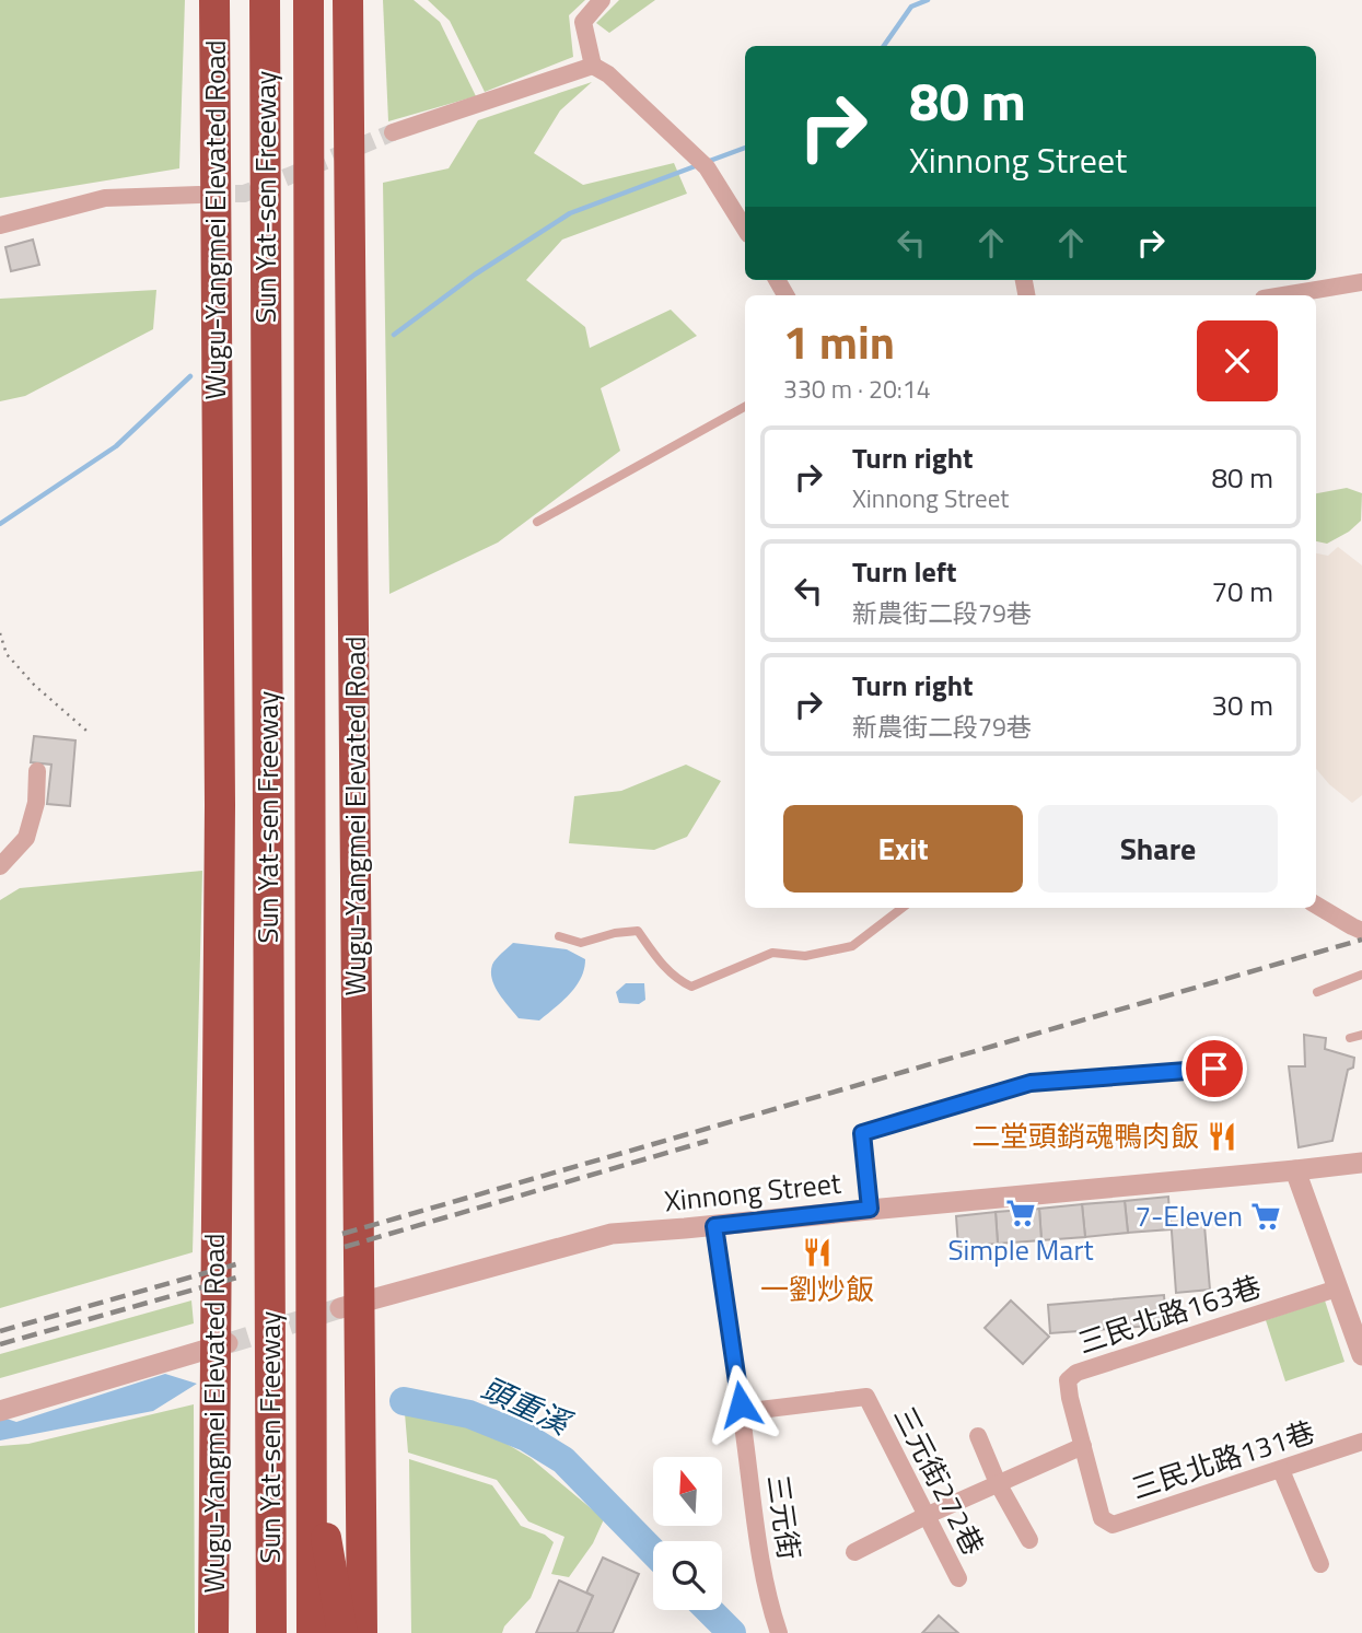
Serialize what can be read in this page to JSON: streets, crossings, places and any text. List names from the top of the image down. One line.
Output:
{"streets":{"highway":["Sun Yat-sen Freeway","Wugu-Yangmei Elevated Road"],"street":["Xinnong Street","三民北路163巷","三民北路131巷","三元街272巷","三元街"]},"crossings":[["Xinnong Street","三元街"],["三民北路163巷","三民北路131巷"],["三元街272巷","三元街"]],"water":["頭重溪"],"places":{"restaurant":["二堂頭銷魂鴨肉飯","一劉炒飯"],"supermarket":["Simple Mart","7-Eleven"]},"north":"top","page":{"turn":["80 m","Xinnong Street"],"heading":["1 min","330 m · 20:14"],"list":[{"name":"Turn right","note":"Xinnong Street","value":"80 m"},{"name":"Turn left","note":"新農街二段79巷","value":"70 m"},{"name":"Turn right","note":"新農街二段79巷","value":"30 m"}],"buttons":["Exit","Share"]}}
